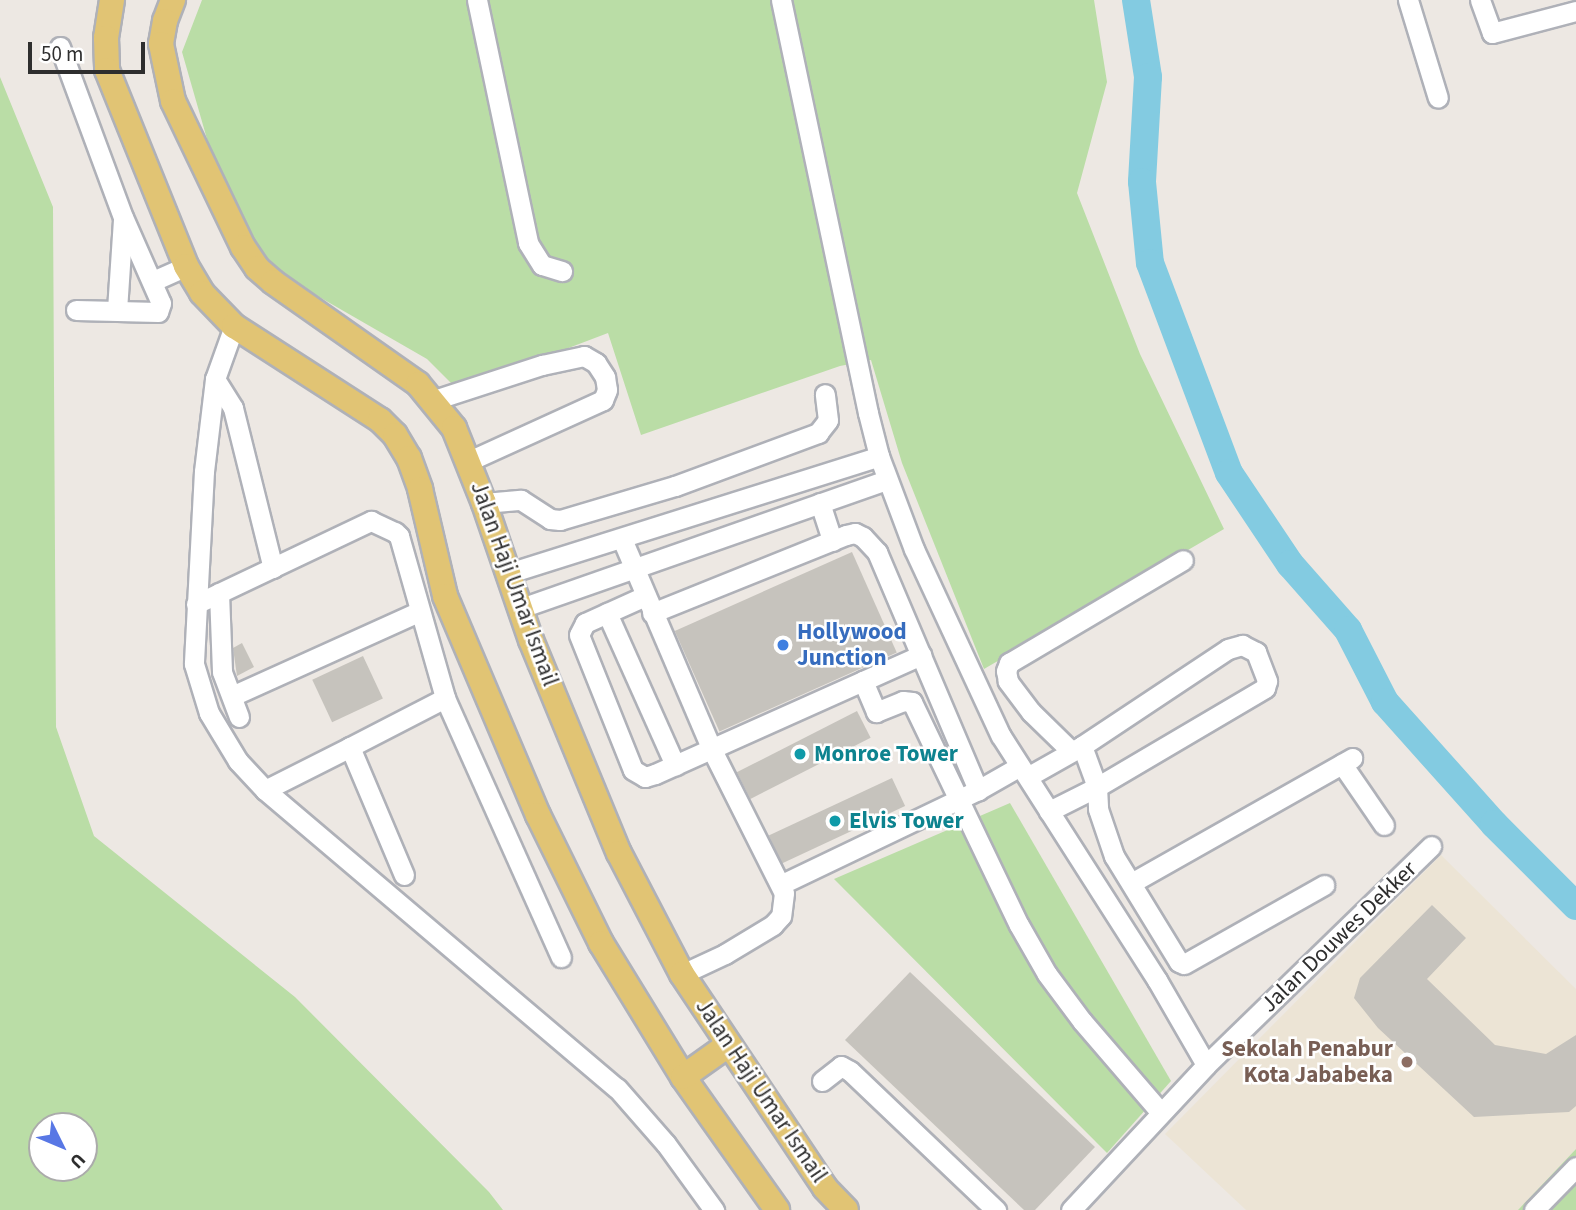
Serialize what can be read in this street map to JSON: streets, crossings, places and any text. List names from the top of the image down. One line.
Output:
{"streets":{"main road":["Jalan Haji Umar Ismail"],"street":["Jalan Douwes Dekker"]},"places":["Hollywood Junction","Monroe Tower","Elvis Tower","Sekolah Penabur Kota Jababeka"],"scale_bar":"50 m","north":"bottom right"}
